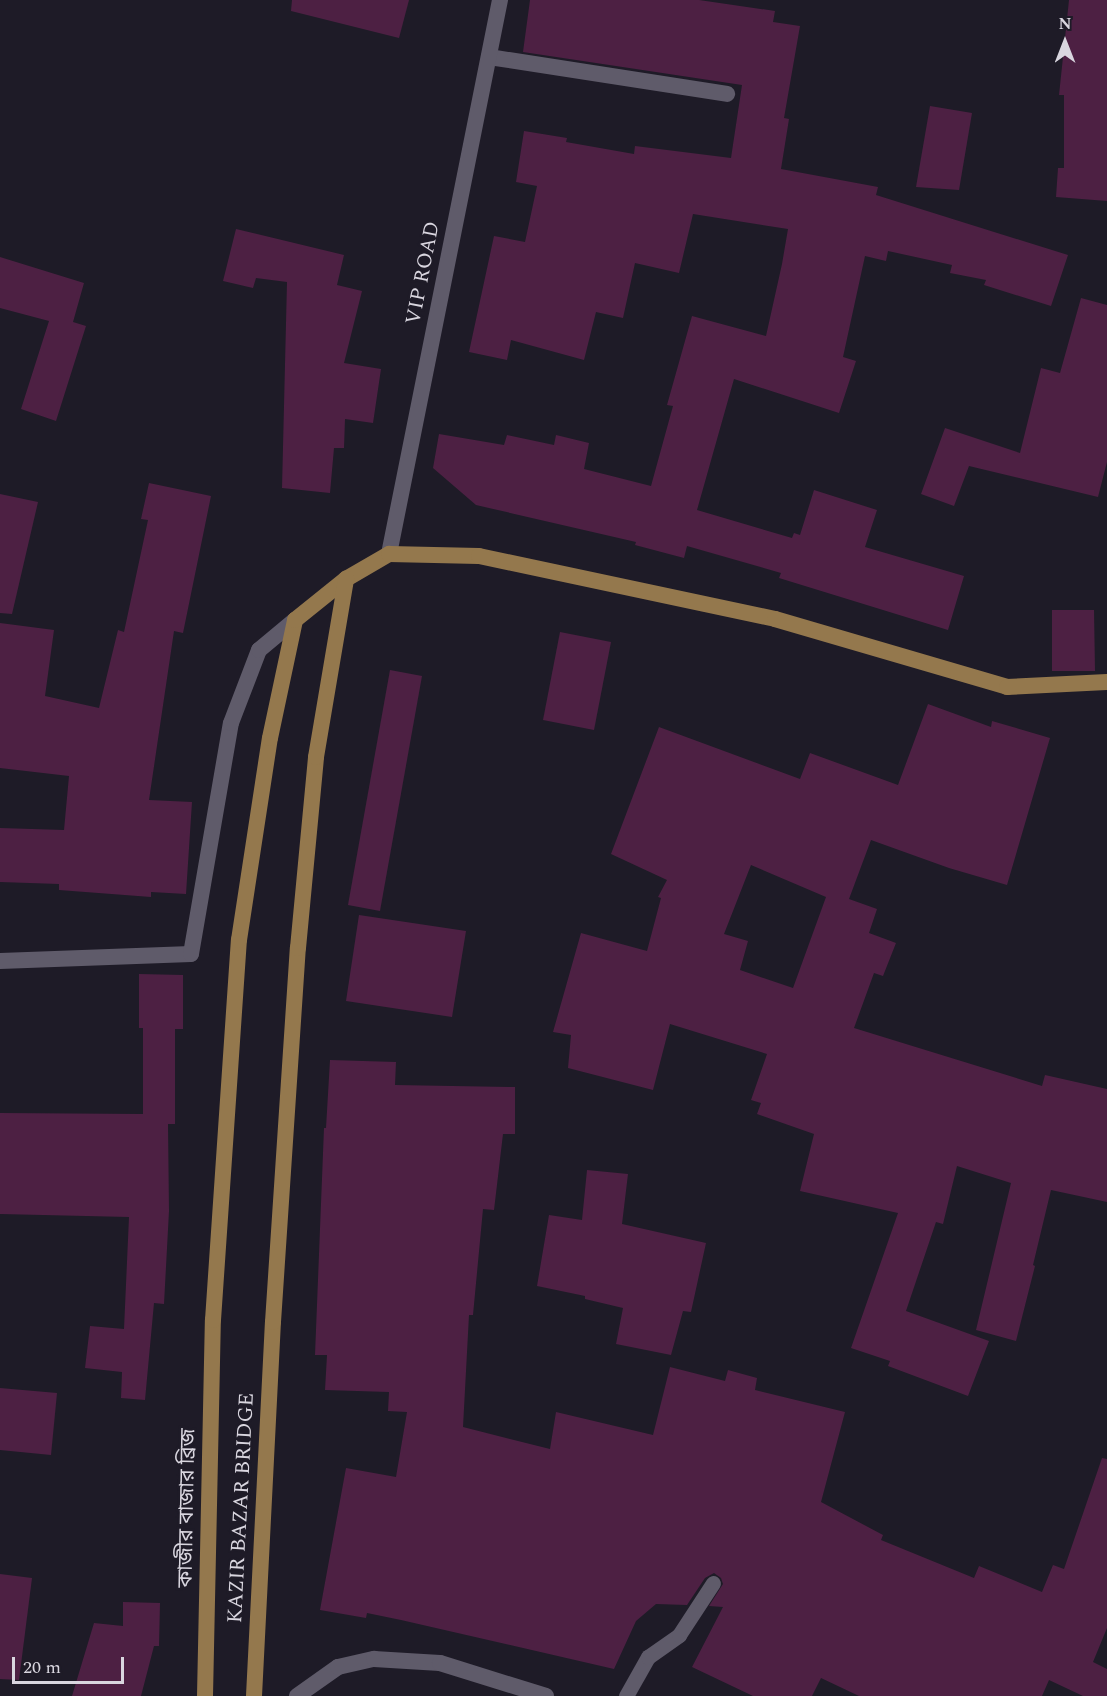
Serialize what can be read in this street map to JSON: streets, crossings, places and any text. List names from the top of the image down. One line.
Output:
{"streets":{"main road":["কাজীর বাজার ব্রিজ","KAZIR BAZAR BRIDGE"],"street":["VIP ROAD"]},"scale_bar":"20 m","north":"top"}
